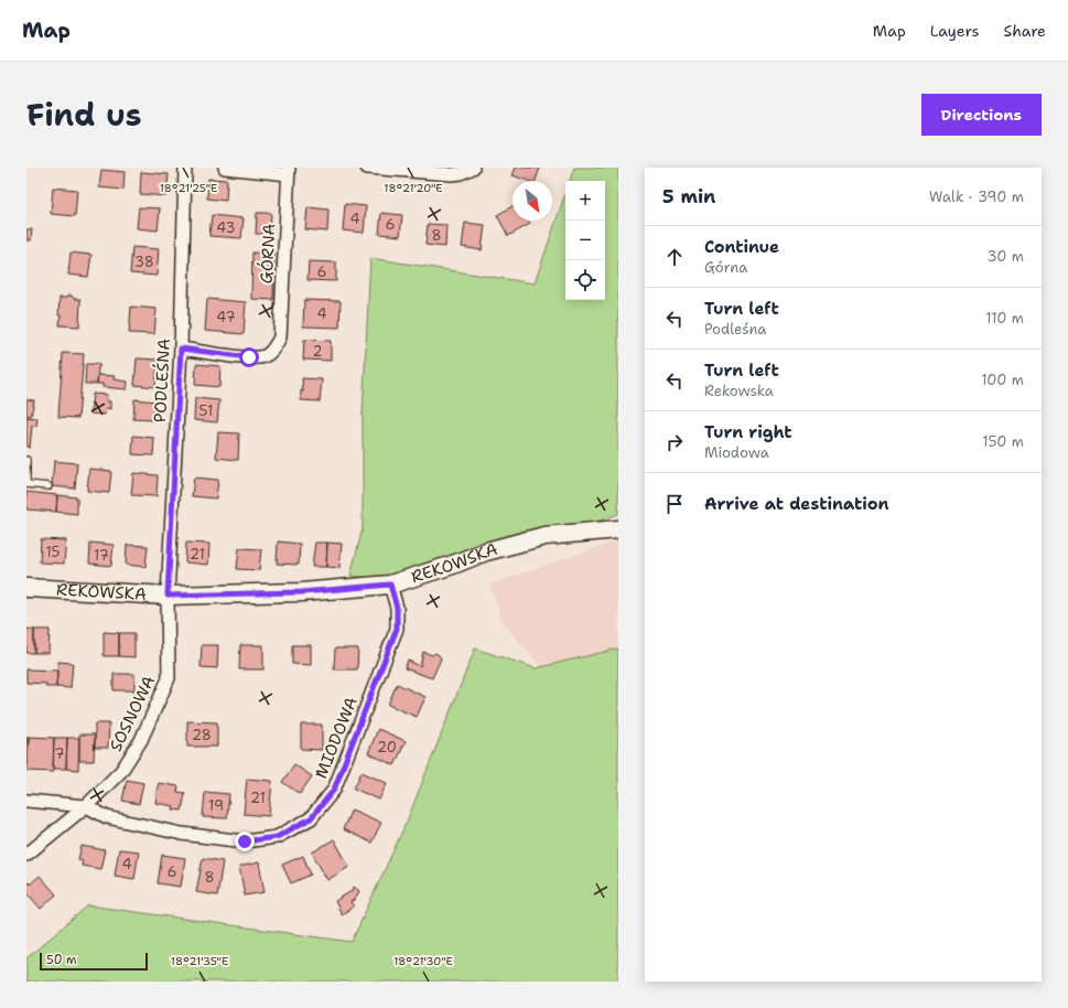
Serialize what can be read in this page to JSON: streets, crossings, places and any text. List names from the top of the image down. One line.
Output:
{"streets":{"street":["GÓRNA","PODLEŚNA","REKOWSKA","SOSNOWA","MIODOWA"]},"crossings":[["GÓRNA","PODLEŚNA"],["PODLEŚNA","REKOWSKA"],["PODLEŚNA","SOSNOWA"],["REKOWSKA","SOSNOWA"],["REKOWSKA","MIODOWA"],["SOSNOWA","MIODOWA"]],"house_numbers":["4","6","43","8","38","6","4","47","2","51","15","21","17","28","20","7","21","19","4","6","8"],"scale_bar":"50 m","north":"bottom right","page":{"header":"Map","nav":["Map","Layers","Share"],"title":"Find us","buttons":"Directions","heading":["5 min","Walk · 390 m"],"map_buttons":["+","−"],"list":[["Continue","Górna","30 m"],["Turn left","Podleśna","110 m"],["Turn left","Rekowska","100 m"],["Turn right","Miodowa","150 m"],"Arrive at destination"],"scale":"50 m"},"coordinates":["18°21'20\"E","18°21'25\"E","18°21'35\"E","18°21'30\"E"]}
